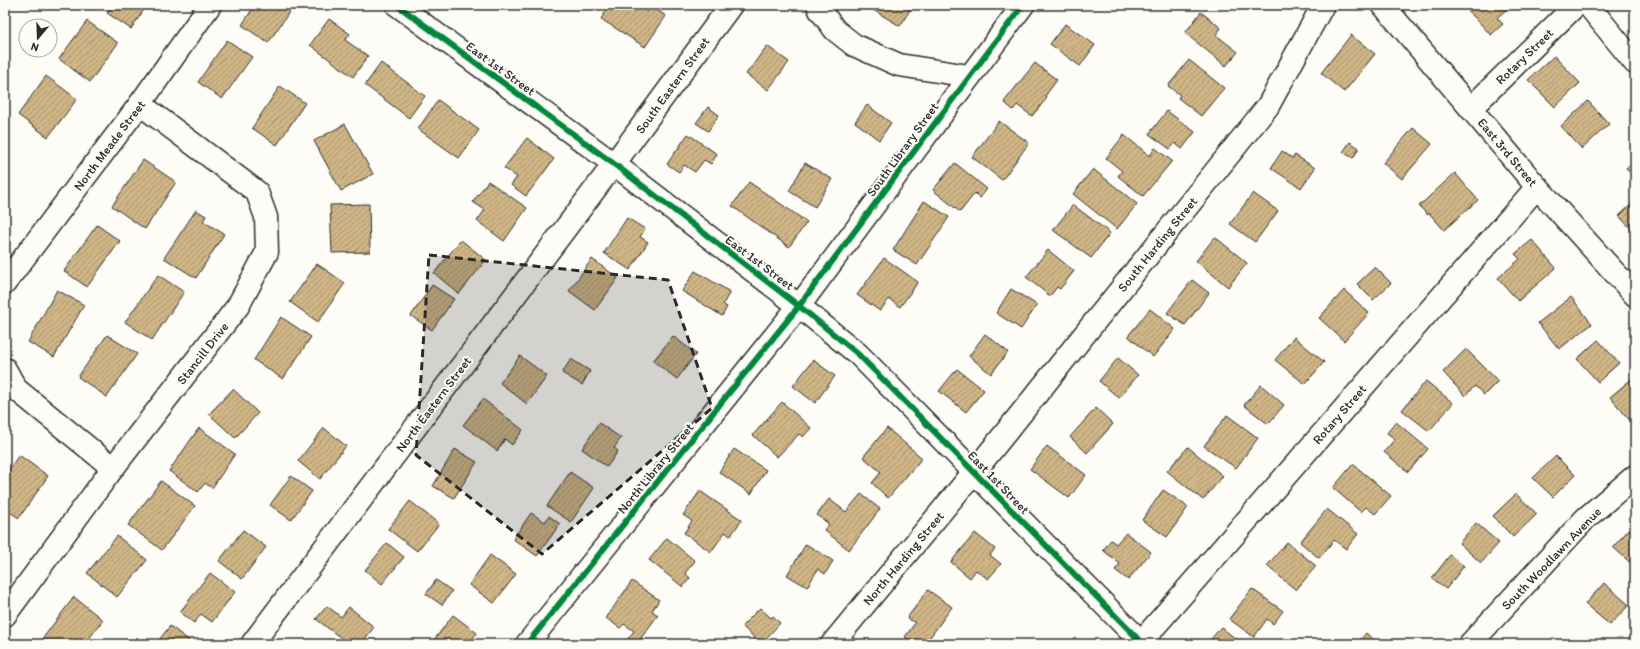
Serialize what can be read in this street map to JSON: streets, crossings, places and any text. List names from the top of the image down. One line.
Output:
{"streets":{"street":["Rotary Street","East 1st Street","South Eastern Street","North Meade Street","South Library Street","East 3rd Street","South Harding Street","Stancill Drive","North Eastern Street","North Library Street","North Harding Street","South Woodlawn Avenue"]},"crossings":[["Rotary Street","East 1st Street"],["Rotary Street","East 3rd Street"],["East 1st Street","South Eastern Street"],["East 1st Street","South Library Street"],["East 1st Street","South Harding Street"],["East 1st Street","North Eastern Street"],["East 1st Street","North Library Street"],["East 1st Street","North Harding Street"],["South Eastern Street","North Eastern Street"],["North Meade Street","Stancill Drive"],["South Library Street","North Library Street"],["South Harding Street","North Harding Street"]],"north":"bottom"}
